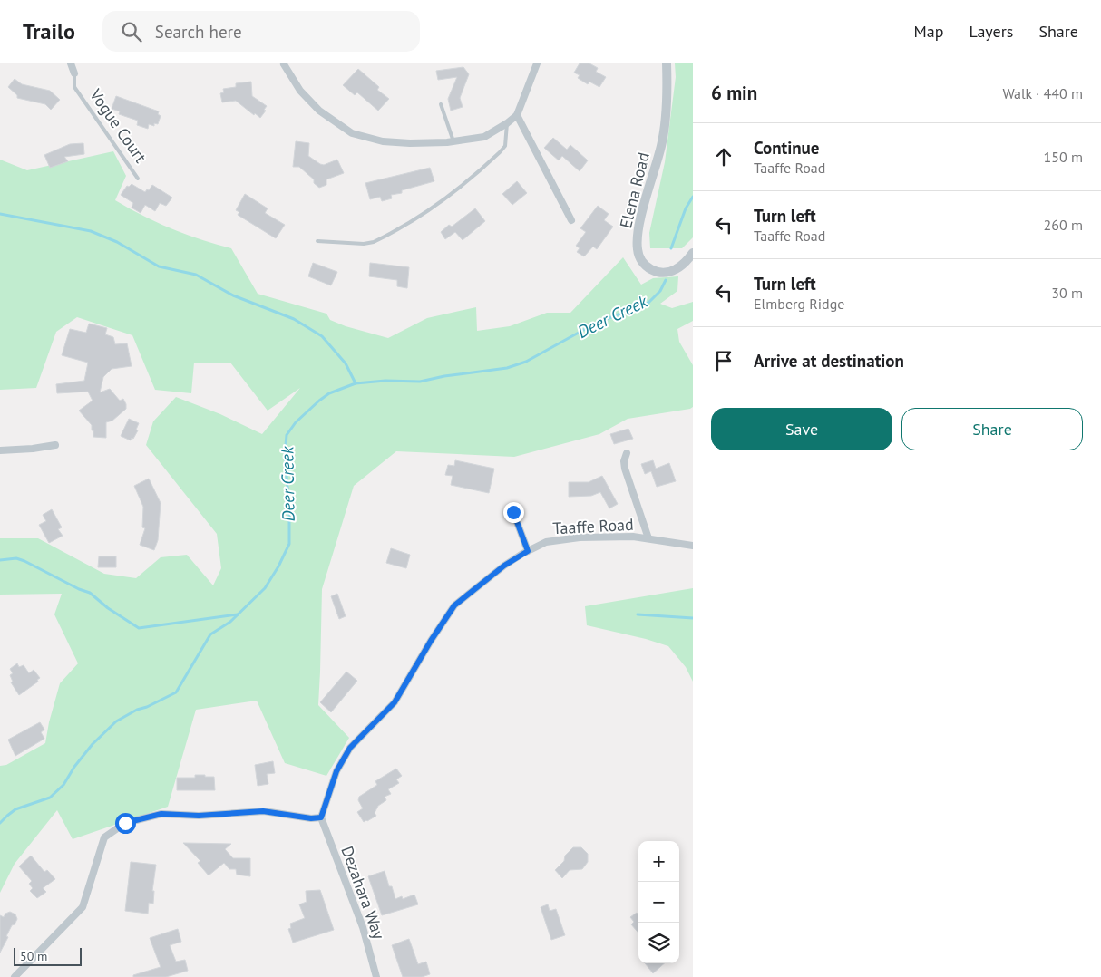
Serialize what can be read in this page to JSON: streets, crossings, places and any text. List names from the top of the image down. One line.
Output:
{"streets":{"street":["Vogue Court","Elena Road","Taaffe Road","Dezahara Way"]},"crossings":[["Taaffe Road","Dezahara Way"]],"water":["Deer Creek"],"scale_bar":"50 m","page":{"header":"Trailo","search":"Search here","nav":["Map","Layers","Share"],"heading":["6 min","Walk · 440 m"],"list":[["Continue","Taaffe Road","150 m"],["Turn left","Taaffe Road","260 m"],["Turn left","Elmberg Ridge","30 m"],"Arrive at destination"],"buttons":["Save","Share"],"map_buttons":["+","−"],"scale":"50 m"}}
